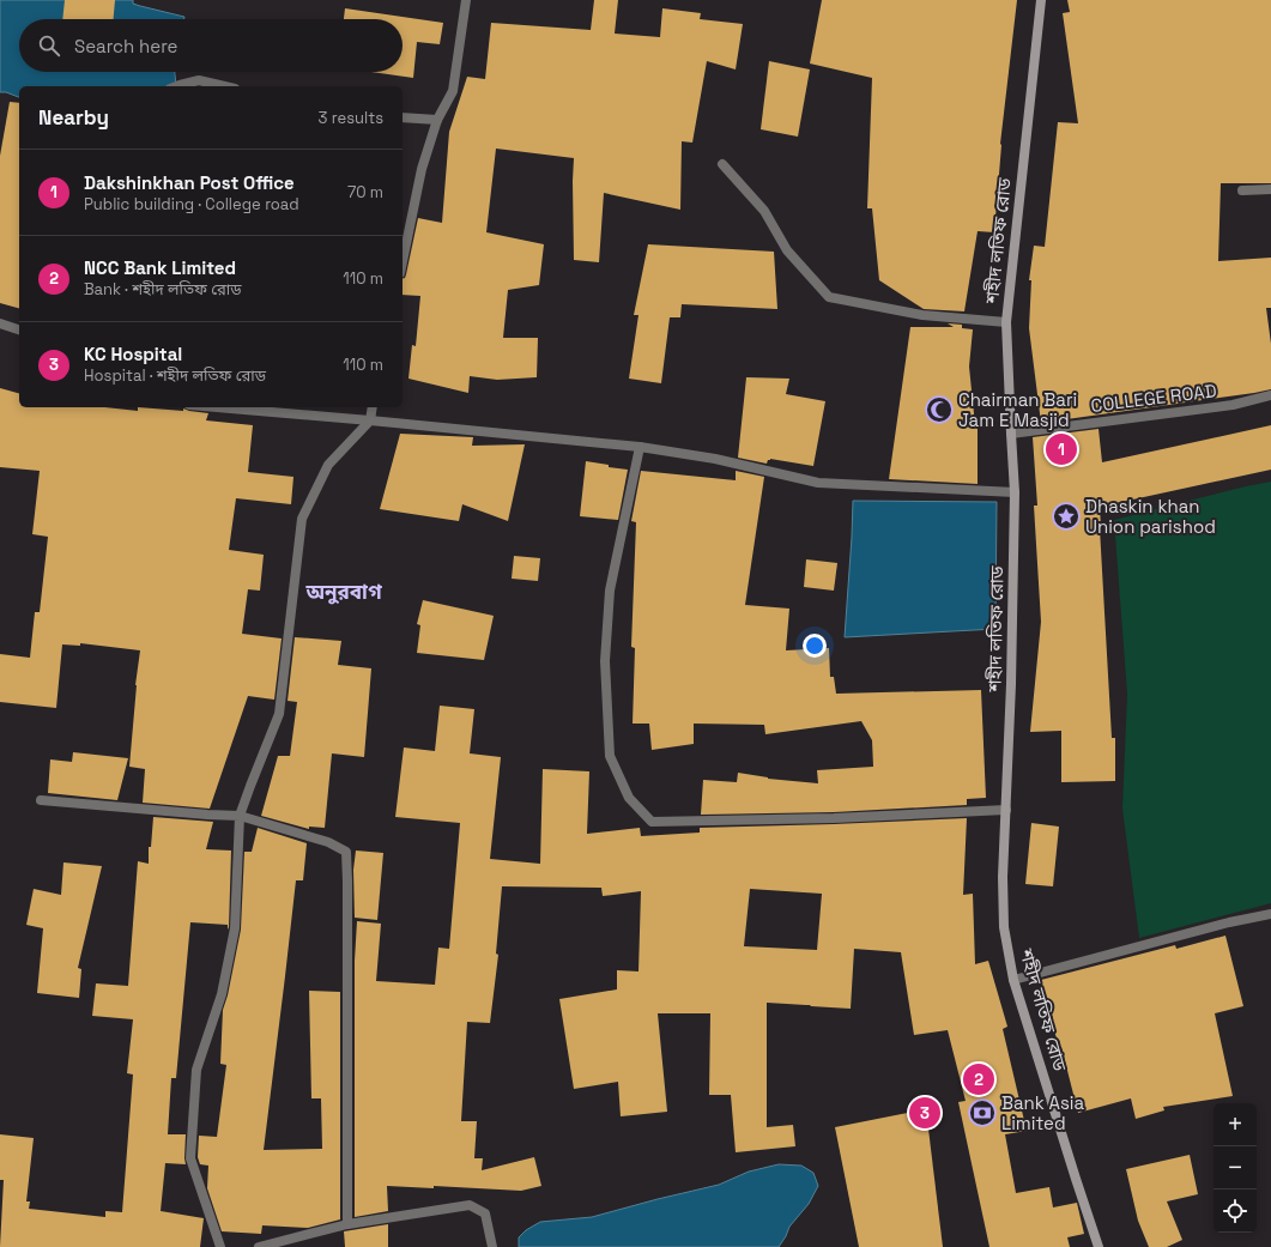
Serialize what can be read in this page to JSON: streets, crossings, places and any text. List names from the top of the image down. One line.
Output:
{"streets":{"street":["শহীদ লতিফ রোড","COLLEGE ROAD"]},"crossings":[["শহীদ লতিফ রোড","COLLEGE ROAD"]],"districts":["অনুরবাগ"],"places":{"mosque":["Chairman Bari Jam E Masjid"],"place":["Dhaskin khan Union parishod"],"bank":["Bank Asia Limited"]},"page":{"search":"Search here","heading":["Nearby","3 results"],"list":[{"mark":"1","name":"Dakshinkhan Post Office","note":"Public building · College road","value":"70 m"},{"mark":"2","name":"NCC Bank Limited","note":"Bank · শহীদ লতিফ রোড","value":"110 m"},{"mark":"3","name":"KC Hospital","note":"Hospital · শহীদ লতিফ রোড","value":"110 m"}],"pins":["1","2","3"],"map_buttons":["+","−"]}}
